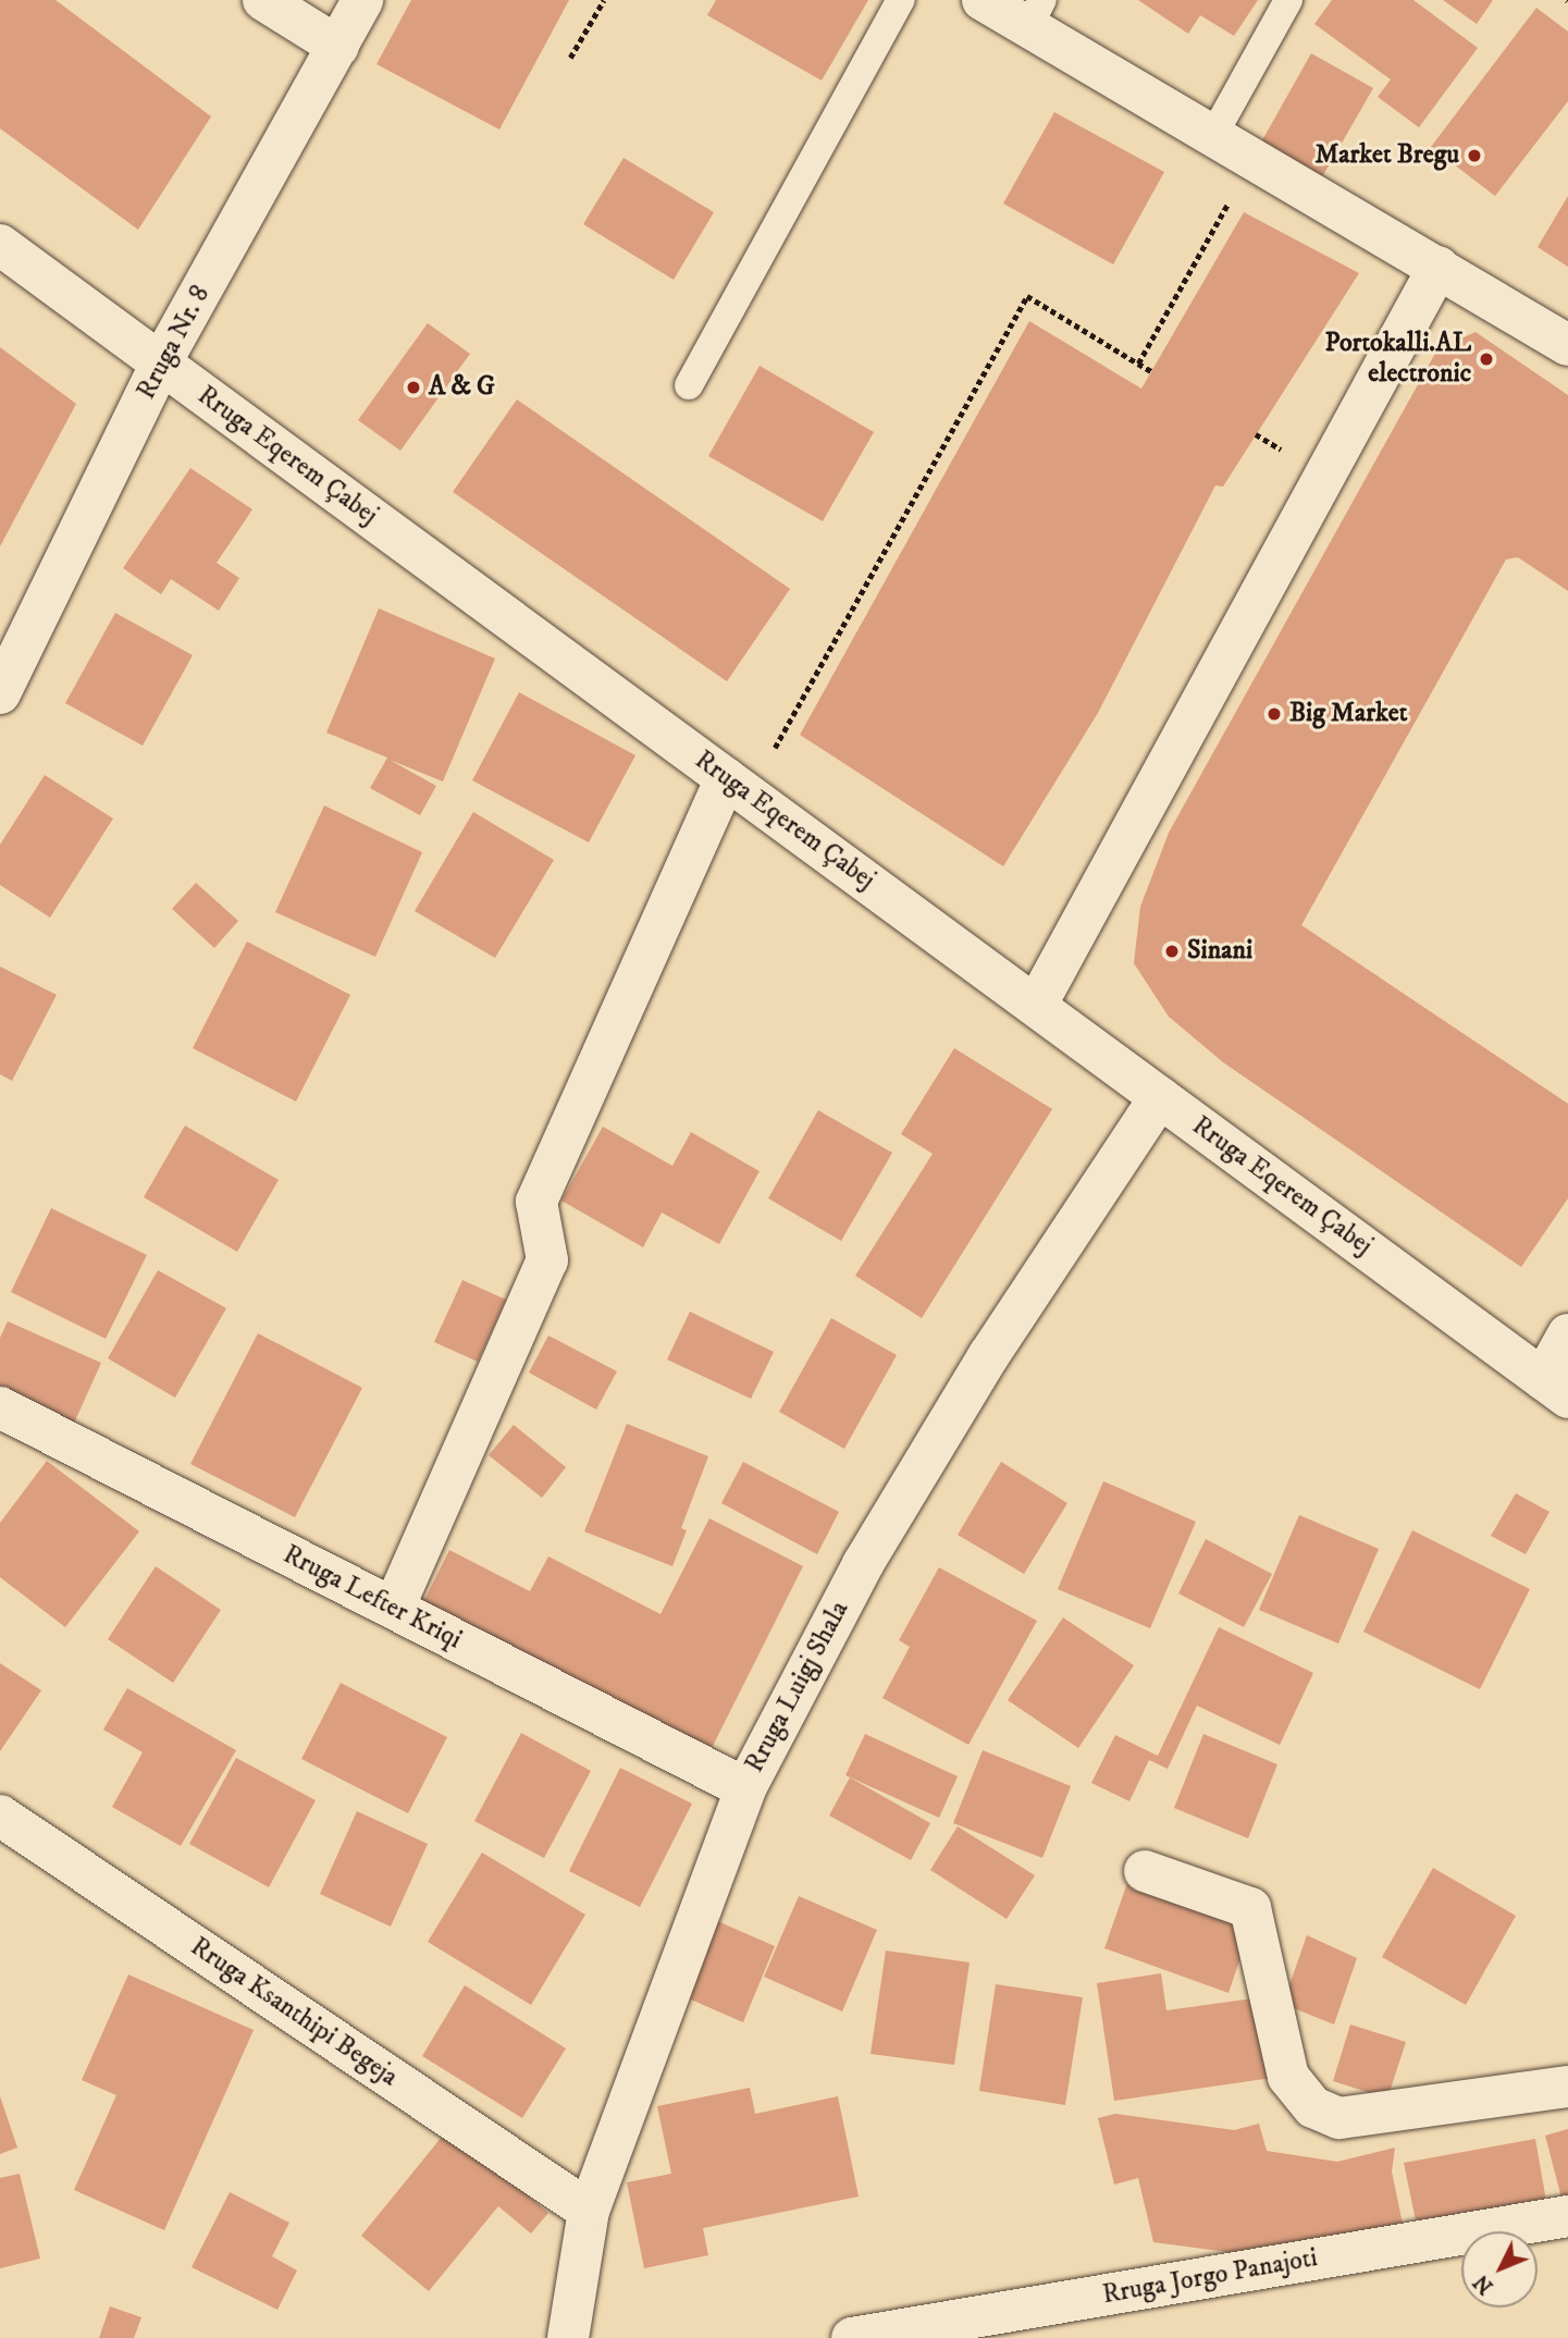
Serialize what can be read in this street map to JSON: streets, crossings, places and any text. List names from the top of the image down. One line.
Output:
{"streets":{"street":["Rruga Nr. 8","Rruga Eqerem Çabej","Rruga Lefter Kriqi","Rruga Luigj Shala","Rruga Ksanthipi Begeja","Rruga Jorgo Panajoti"]},"crossings":[["Rruga Nr. 8","Rruga Eqerem Çabej"],["Rruga Eqerem Çabej","Rruga Luigj Shala"],["Rruga Lefter Kriqi","Rruga Luigj Shala"],["Rruga Luigj Shala","Rruga Ksanthipi Begeja"]],"places":["Market Bregu","Portokalli.AL electronic","A & G","Big Market","Sinani"],"north":"bottom left"}
